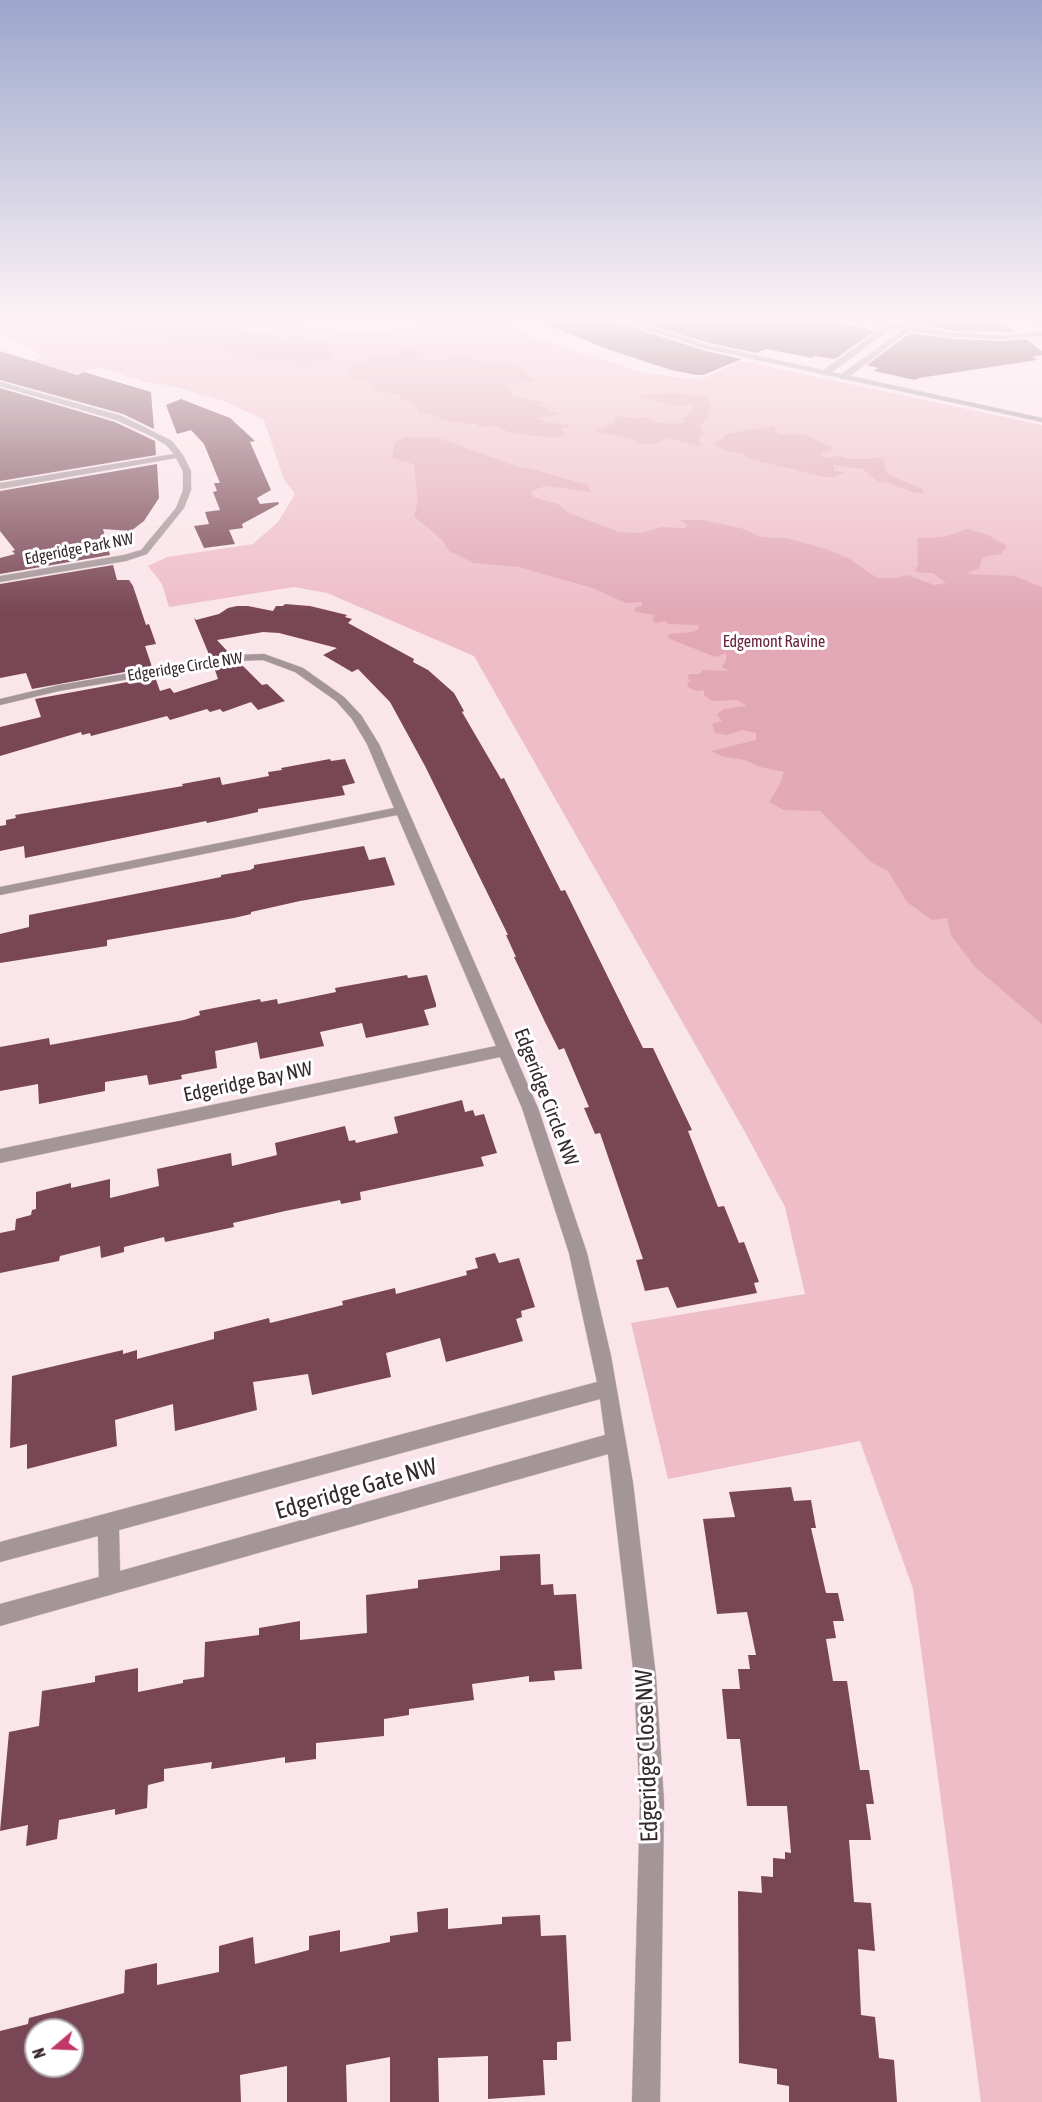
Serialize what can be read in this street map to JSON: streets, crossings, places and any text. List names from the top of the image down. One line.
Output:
{"streets":{"street":["Edgeridge Park NW","Edgeridge Circle NW","Edgeridge Bay NW","Edgeridge Gate NW","Edgeridge Close NW"]},"crossings":[["Edgeridge Circle NW","Edgeridge Bay NW"],["Edgeridge Circle NW","Edgeridge Gate NW"],["Edgeridge Circle NW","Edgeridge Close NW"],["Edgeridge Gate NW","Edgeridge Close NW"]],"parks":["Edgemont Ravine"],"north":"left"}
